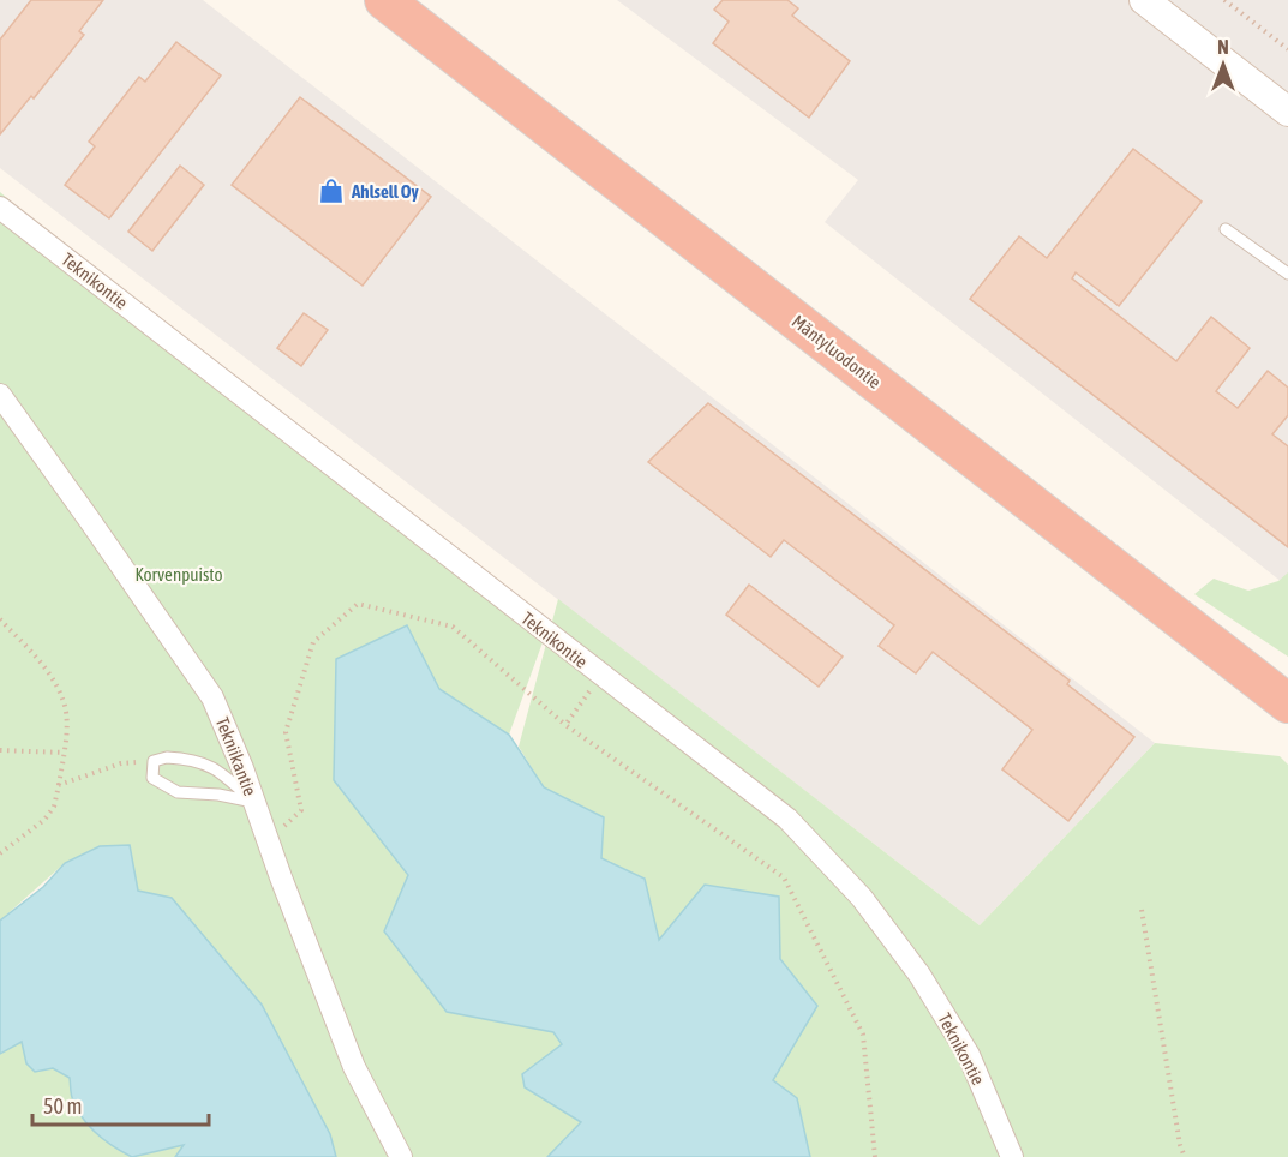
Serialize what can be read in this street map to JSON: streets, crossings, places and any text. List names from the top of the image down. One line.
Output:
{"streets":{"highway":["Mäntyluodontie"],"street":["Teknikontie","Tekniikantie"]},"parks":["Korvenpuisto"],"places":{"shop":["Ahlsell Oy"]},"scale_bar":"50 m","north":"top"}
